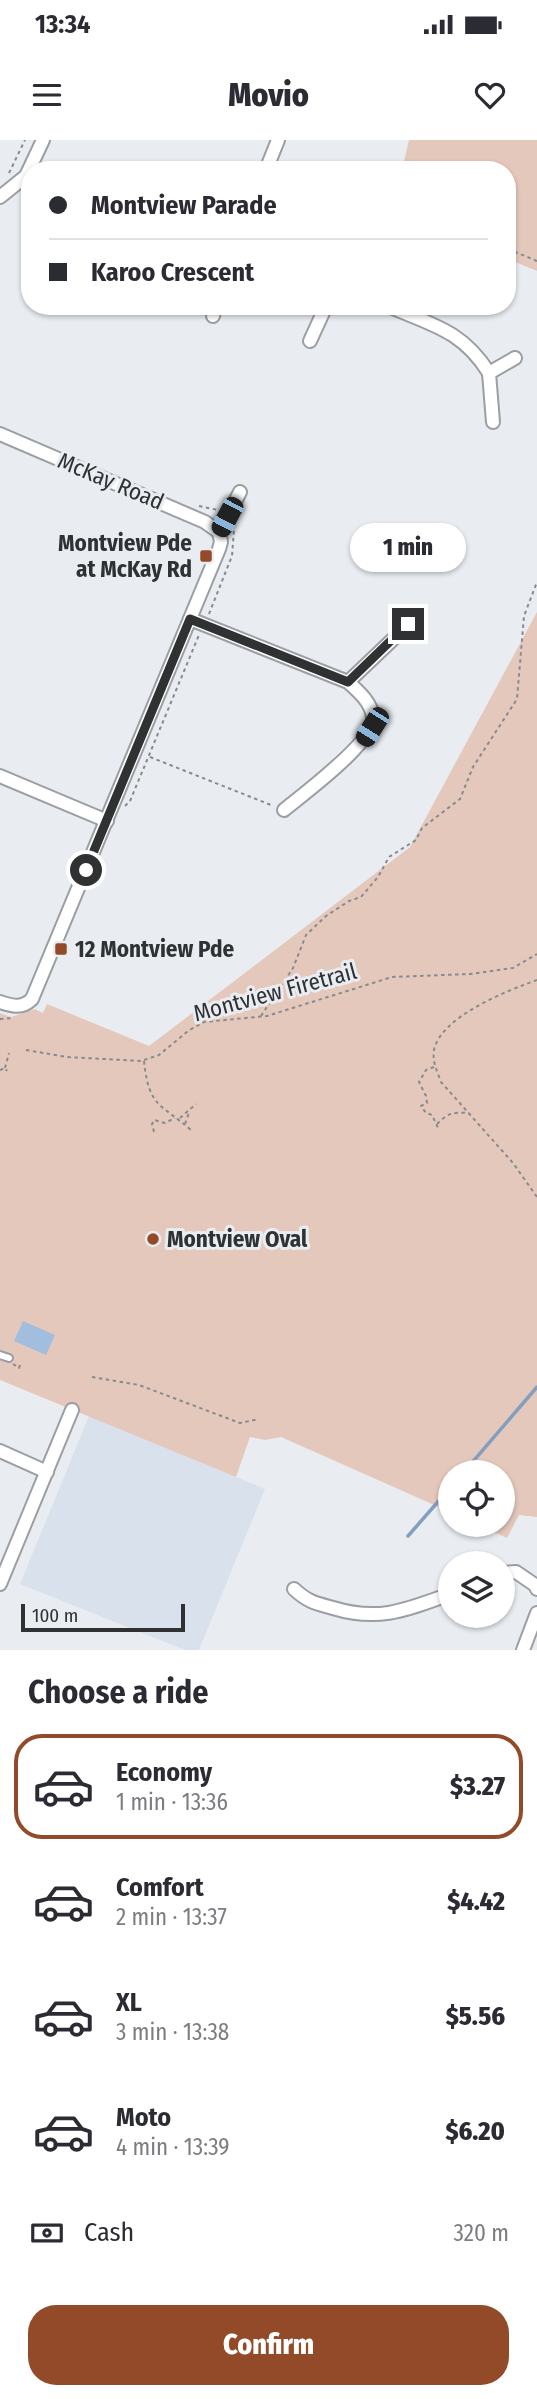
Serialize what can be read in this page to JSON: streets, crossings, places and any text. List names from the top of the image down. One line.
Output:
{"streets":{"street":["McKay Road"],"path":["Montview Firetrail"]},"places":{"transit":["Montview Pde at McKay Rd","12 Montview Pde"],"other":["Montview Oval"]},"scale_bar":"100 m","page":{"status":"13:34","header":"Movio","banner":["Montview Parade","Karoo Crescent"],"bubble":"1 min","scale":"100 m","heading":"Choose a ride","list":[{"name":"Economy","note":"1 min · 13:36","value":"$3.27"},{"name":"Comfort","note":"2 min · 13:37","value":"$4.42"},{"name":"XL","note":"3 min · 13:38","value":"$5.56"},{"name":"Moto","note":"4 min · 13:39","value":"$6.20"}],"pay":["Cash","320 m"],"buttons":"Confirm"}}
